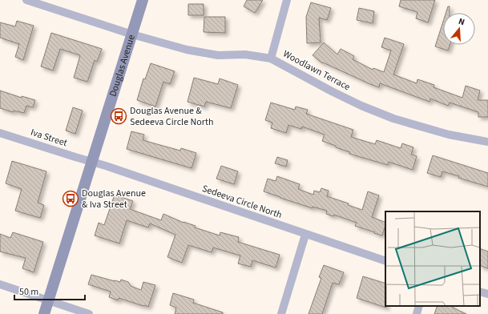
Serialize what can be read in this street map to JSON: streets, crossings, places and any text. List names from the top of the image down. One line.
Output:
{"streets":{"street":["Douglas Avenue","Woodlawn Terrace","Iva Street","Sedeeva Circle North"]},"crossings":[["Douglas Avenue","Woodlawn Terrace"],["Douglas Avenue","Iva Street"],["Douglas Avenue","Sedeeva Circle North"],["Iva Street","Sedeeva Circle North"]],"places":{"bus stop":["Douglas Avenue & Sedeeva Circle North","Douglas Avenue & Iva Street"]},"scale_bar":"50 m","north":"top"}
